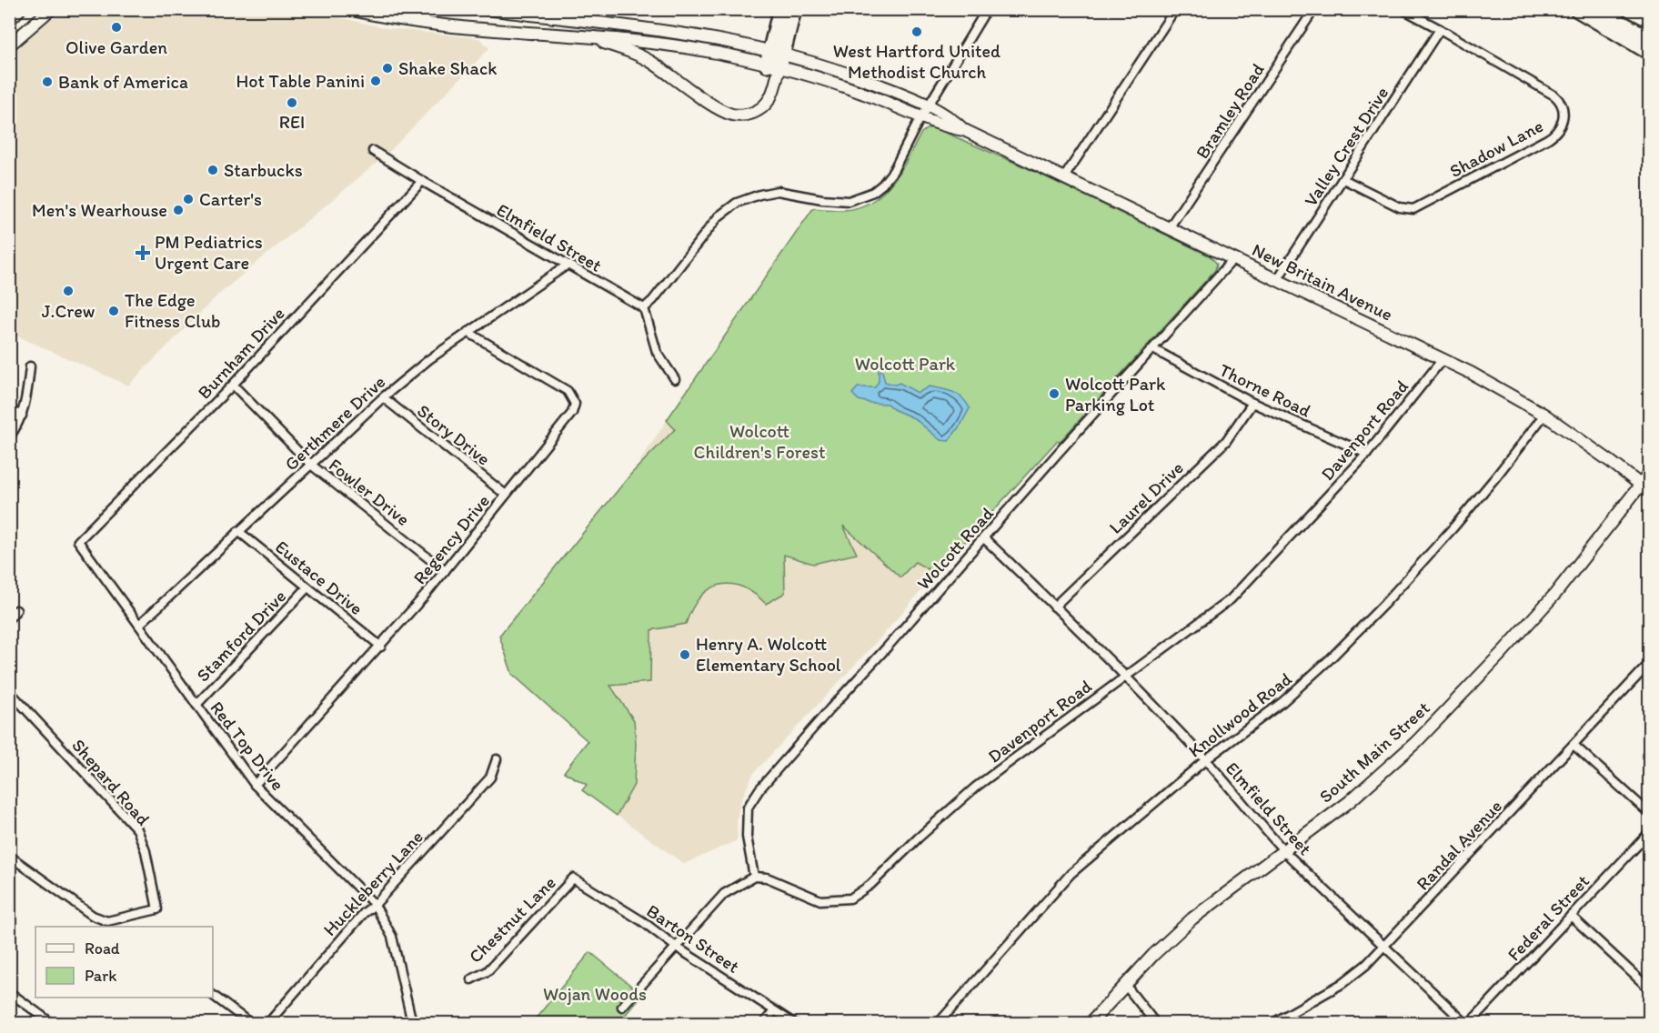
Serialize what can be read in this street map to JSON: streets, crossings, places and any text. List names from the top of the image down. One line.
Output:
{"streets":{"main road":["New Britain Avenue","South Main Street"],"street":["Bramley Road","Valley Crest Drive","Shadow Lane","Elmfield Street","Burnham Drive","Thorne Road","Gerthmere Drive","Davenport Road","Story Drive","Fowler Drive","Laurel Drive","Regency Drive","Wolcott Road","Eustace Drive","Stamford Drive","Knollwood Road","Red Top Drive","Shepard Road","Randal Avenue","Huckleberry Lane","Federal Street","Chestnut Lane","Barton Street"]},"crossings":[["Bramley Road","New Britain Avenue"],["Valley Crest Drive","Shadow Lane"],["Valley Crest Drive","New Britain Avenue"],["Elmfield Street","Burnham Drive"],["Elmfield Street","Gerthmere Drive"],["Elmfield Street","Davenport Road"],["Elmfield Street","Laurel Drive"],["Elmfield Street","Wolcott Road"],["Elmfield Street","Knollwood Road"],["Elmfield Street","South Main Street"],["Elmfield Street","Randal Avenue"],["Elmfield Street","Federal Street"],["New Britain Avenue","Davenport Road"],["New Britain Avenue","Wolcott Road"],["New Britain Avenue","Knollwood Road"],["New Britain Avenue","South Main Street"],["Burnham Drive","Fowler Drive"],["Burnham Drive","Red Top Drive"],["Thorne Road","Davenport Road"],["Thorne Road","Laurel Drive"],["Thorne Road","Wolcott Road"],["Gerthmere Drive","Story Drive"],["Gerthmere Drive","Fowler Drive"],["Gerthmere Drive","Regency Drive"],["Gerthmere Drive","Eustace Drive"],["Gerthmere Drive","Red Top Drive"],["Davenport Road","Wolcott Road"],["Story Drive","Regency Drive"],["Fowler Drive","Regency Drive"],["Regency Drive","Eustace Drive"],["Regency Drive","Red Top Drive"],["Eustace Drive","Stamford Drive"],["Stamford Drive","Red Top Drive"],["Red Top Drive","Huckleberry Lane"],["Chestnut Lane","Barton Street"]],"parks":["Wolcott Park","Wolcott Children's Forest","Wojan Woods"],"places":{"other":["Olive Garden","West Hartford United Methodist Church","Shake Shack","Hot Table Panini","Bank of America","REI","Starbucks","Carter's","Men's Wearhouse","J.Crew","The Edge Fitness Club","Wolcott Park Parking Lot","Henry A. Wolcott Elementary School"],"health":["PM Pediatrics Urgent Care"]},"legend":["Road","Park"]}
